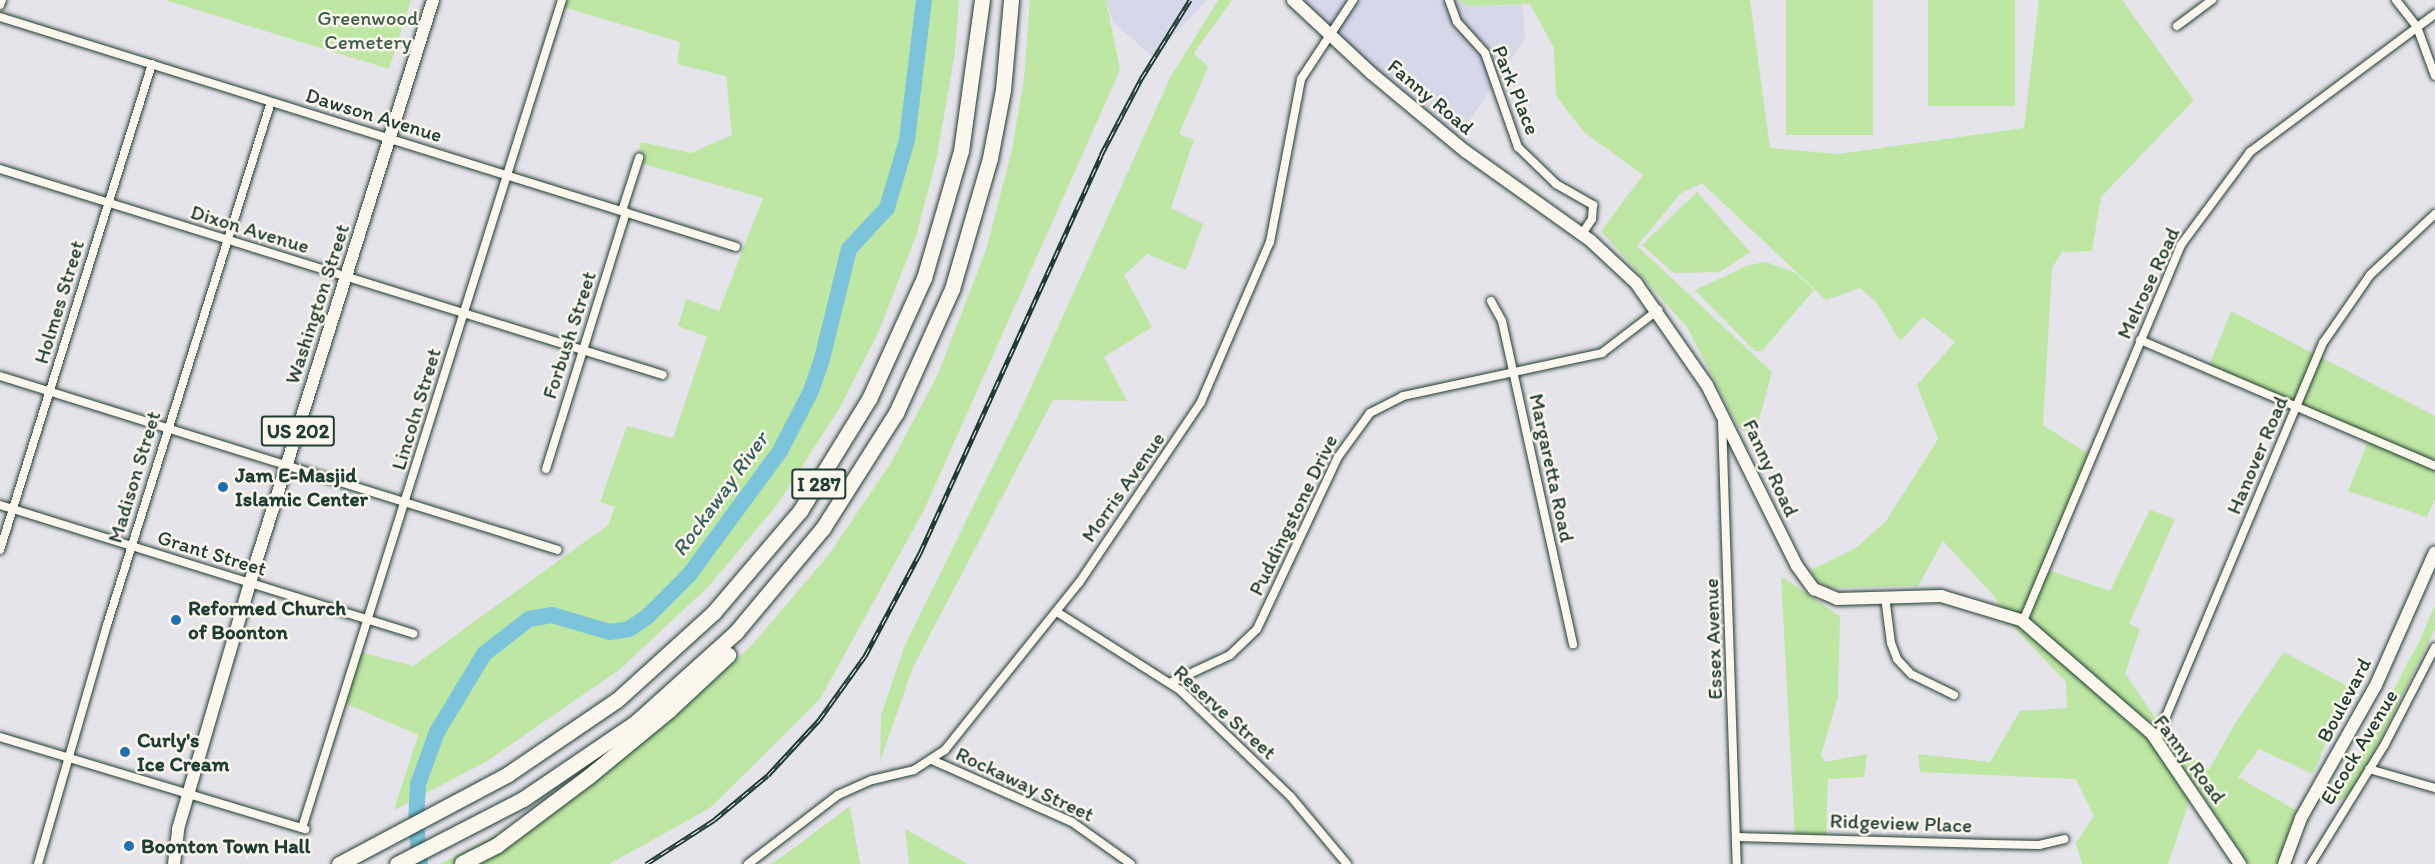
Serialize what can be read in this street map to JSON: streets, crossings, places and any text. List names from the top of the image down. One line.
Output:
{"streets":{"highway":["I 287"],"main road":["Fanny Road","Washington Street","US 202","Boulevard"],"street":["Park Place","Dawson Avenue","Dixon Avenue","Melrose Road","Holmes Street","Forbush Street","Lincoln Street","Hanover Road","Margaretta Road","Madison Street","Morris Avenue","Puddingstone Drive","Grant Street","Essex Avenue","Reserve Street","Elcock Avenue","Rockaway Street","Ridgeview Place"]},"crossings":[["Park Place","Fanny Road"],["Fanny Road","Melrose Road"],["Fanny Road","Hanover Road"],["Fanny Road","Morris Avenue"],["Fanny Road","Puddingstone Drive"],["Fanny Road","Essex Avenue"],["Dawson Avenue","Holmes Street"],["Dawson Avenue","Washington Street"],["Dawson Avenue","Forbush Street"],["Dawson Avenue","Lincoln Street"],["Dawson Avenue","Madison Street"],["Dixon Avenue","Holmes Street"],["Dixon Avenue","Washington Street"],["Dixon Avenue","Forbush Street"],["Dixon Avenue","Lincoln Street"],["Dixon Avenue","Madison Street"],["Holmes Street","Grant Street"],["Washington Street","Lincoln Street"],["Washington Street","Grant Street"],["Lincoln Street","Grant Street"],["Margaretta Road","Puddingstone Drive"],["Madison Street","Grant Street"],["Morris Avenue","Reserve Street"],["Morris Avenue","Rockaway Street"],["Puddingstone Drive","Reserve Street"],["Essex Avenue","Ridgeview Place"]],"water":["Rockaway River"],"parks":["Greenwood Cemetery"],"places":["Jam E-Masjid Islamic Center","Reformed Church of Boonton","Curly's Ice Cream","Boonton Town Hall"]}
